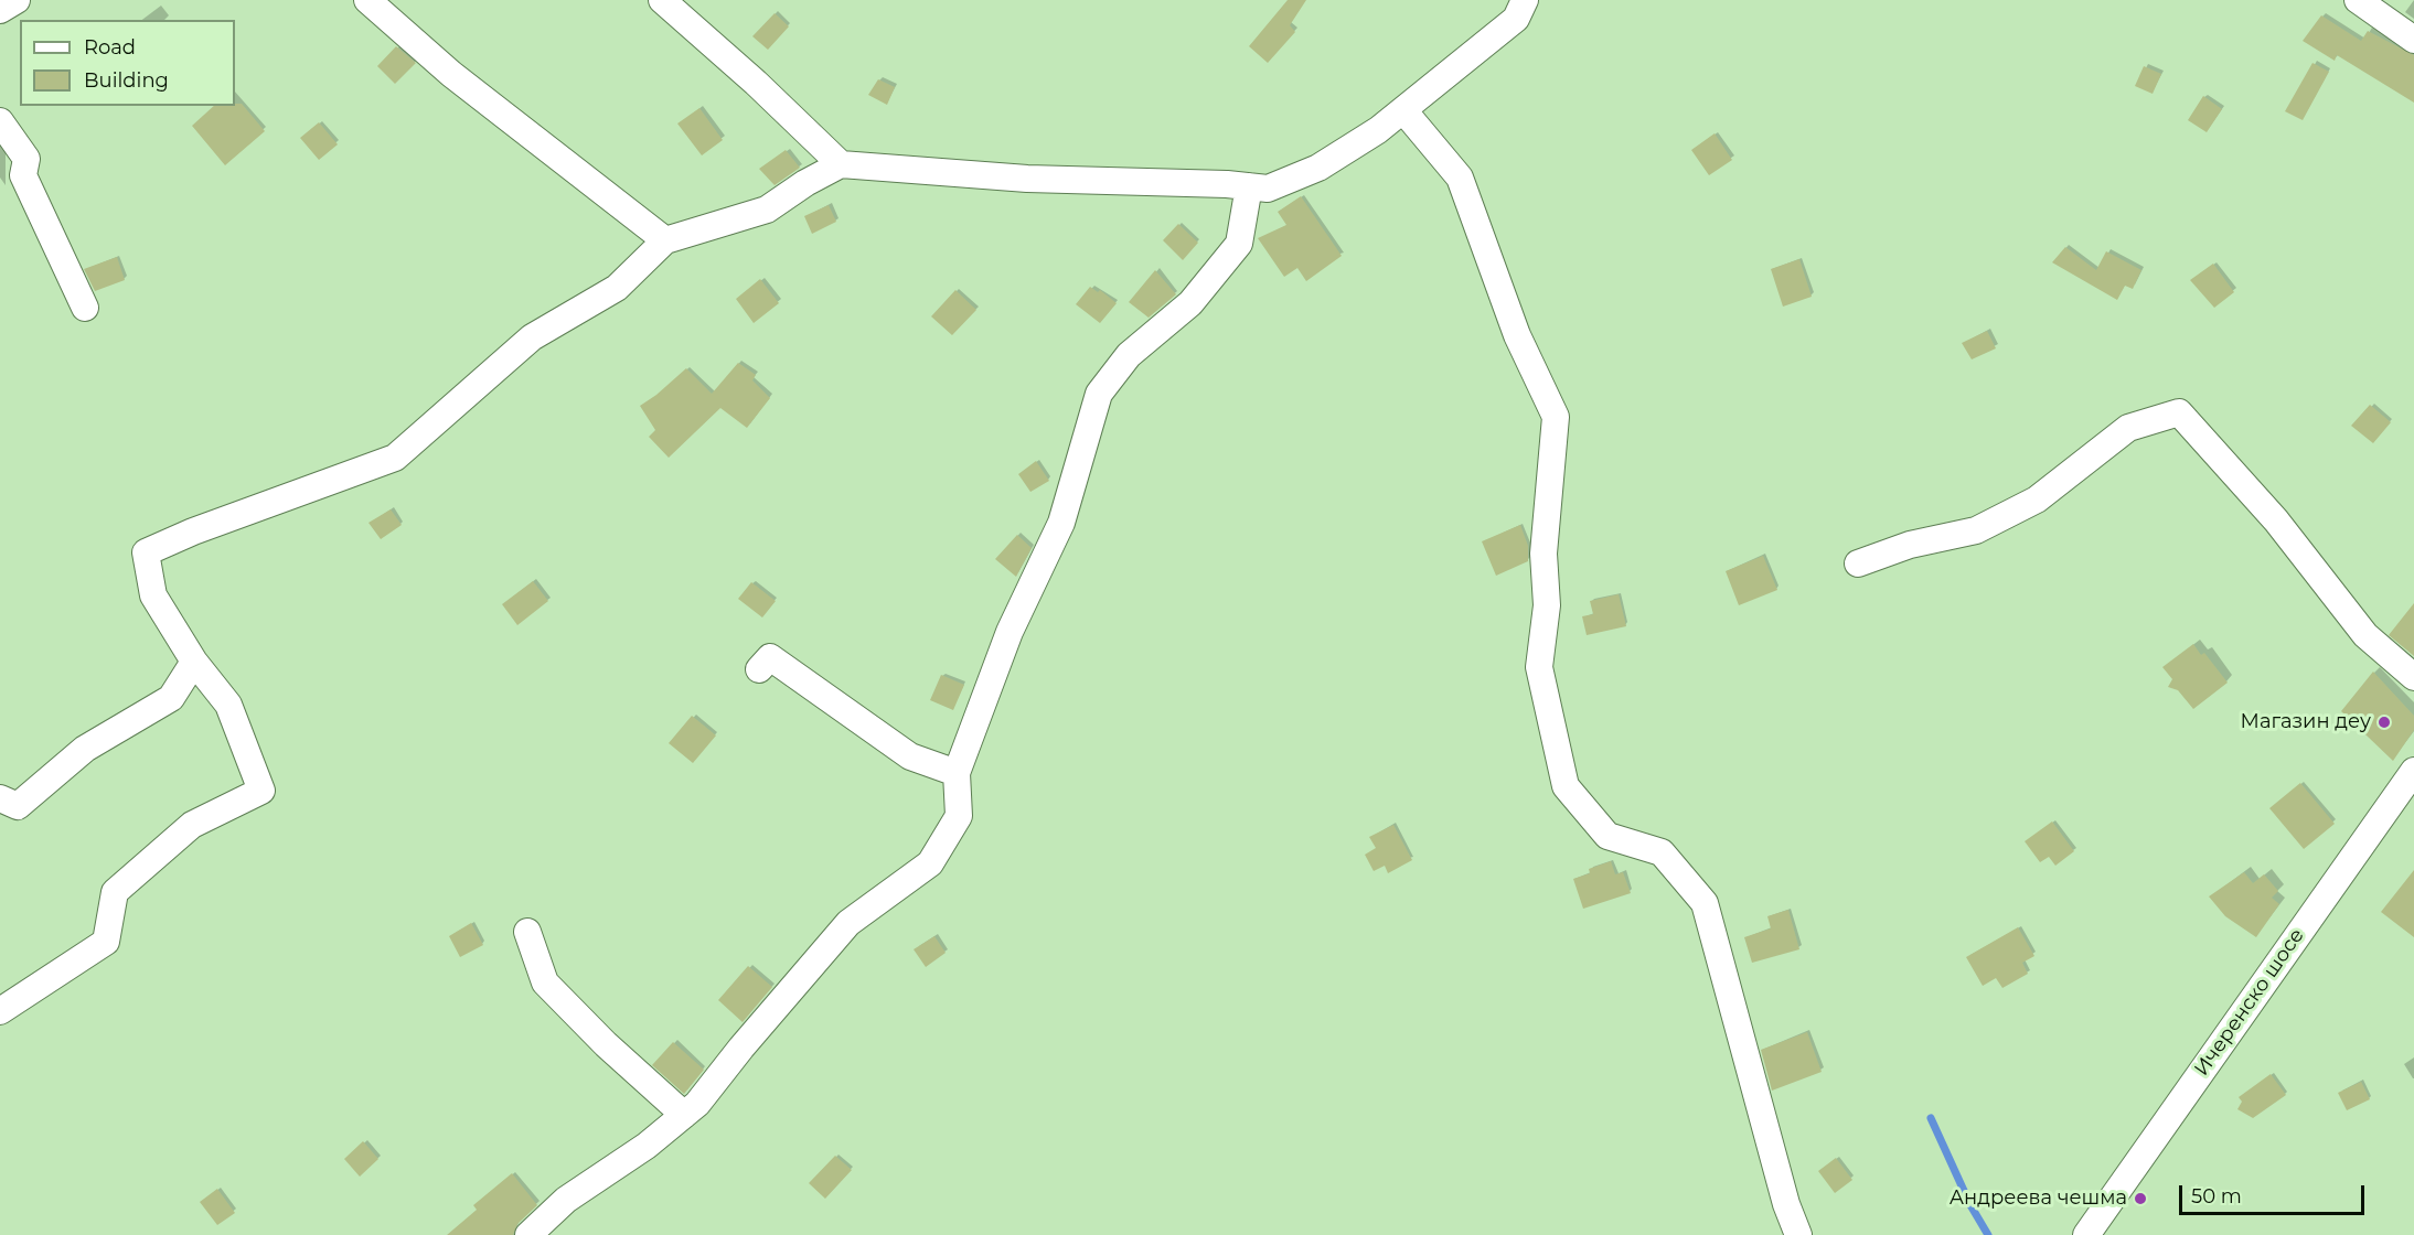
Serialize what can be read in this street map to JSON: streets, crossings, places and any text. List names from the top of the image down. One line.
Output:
{"streets":{"street":["Ичеренско шосе"]},"places":["Магазин деу","Андреева чешма"],"legend":["Road","Building"],"scale_bar":"50 m"}
